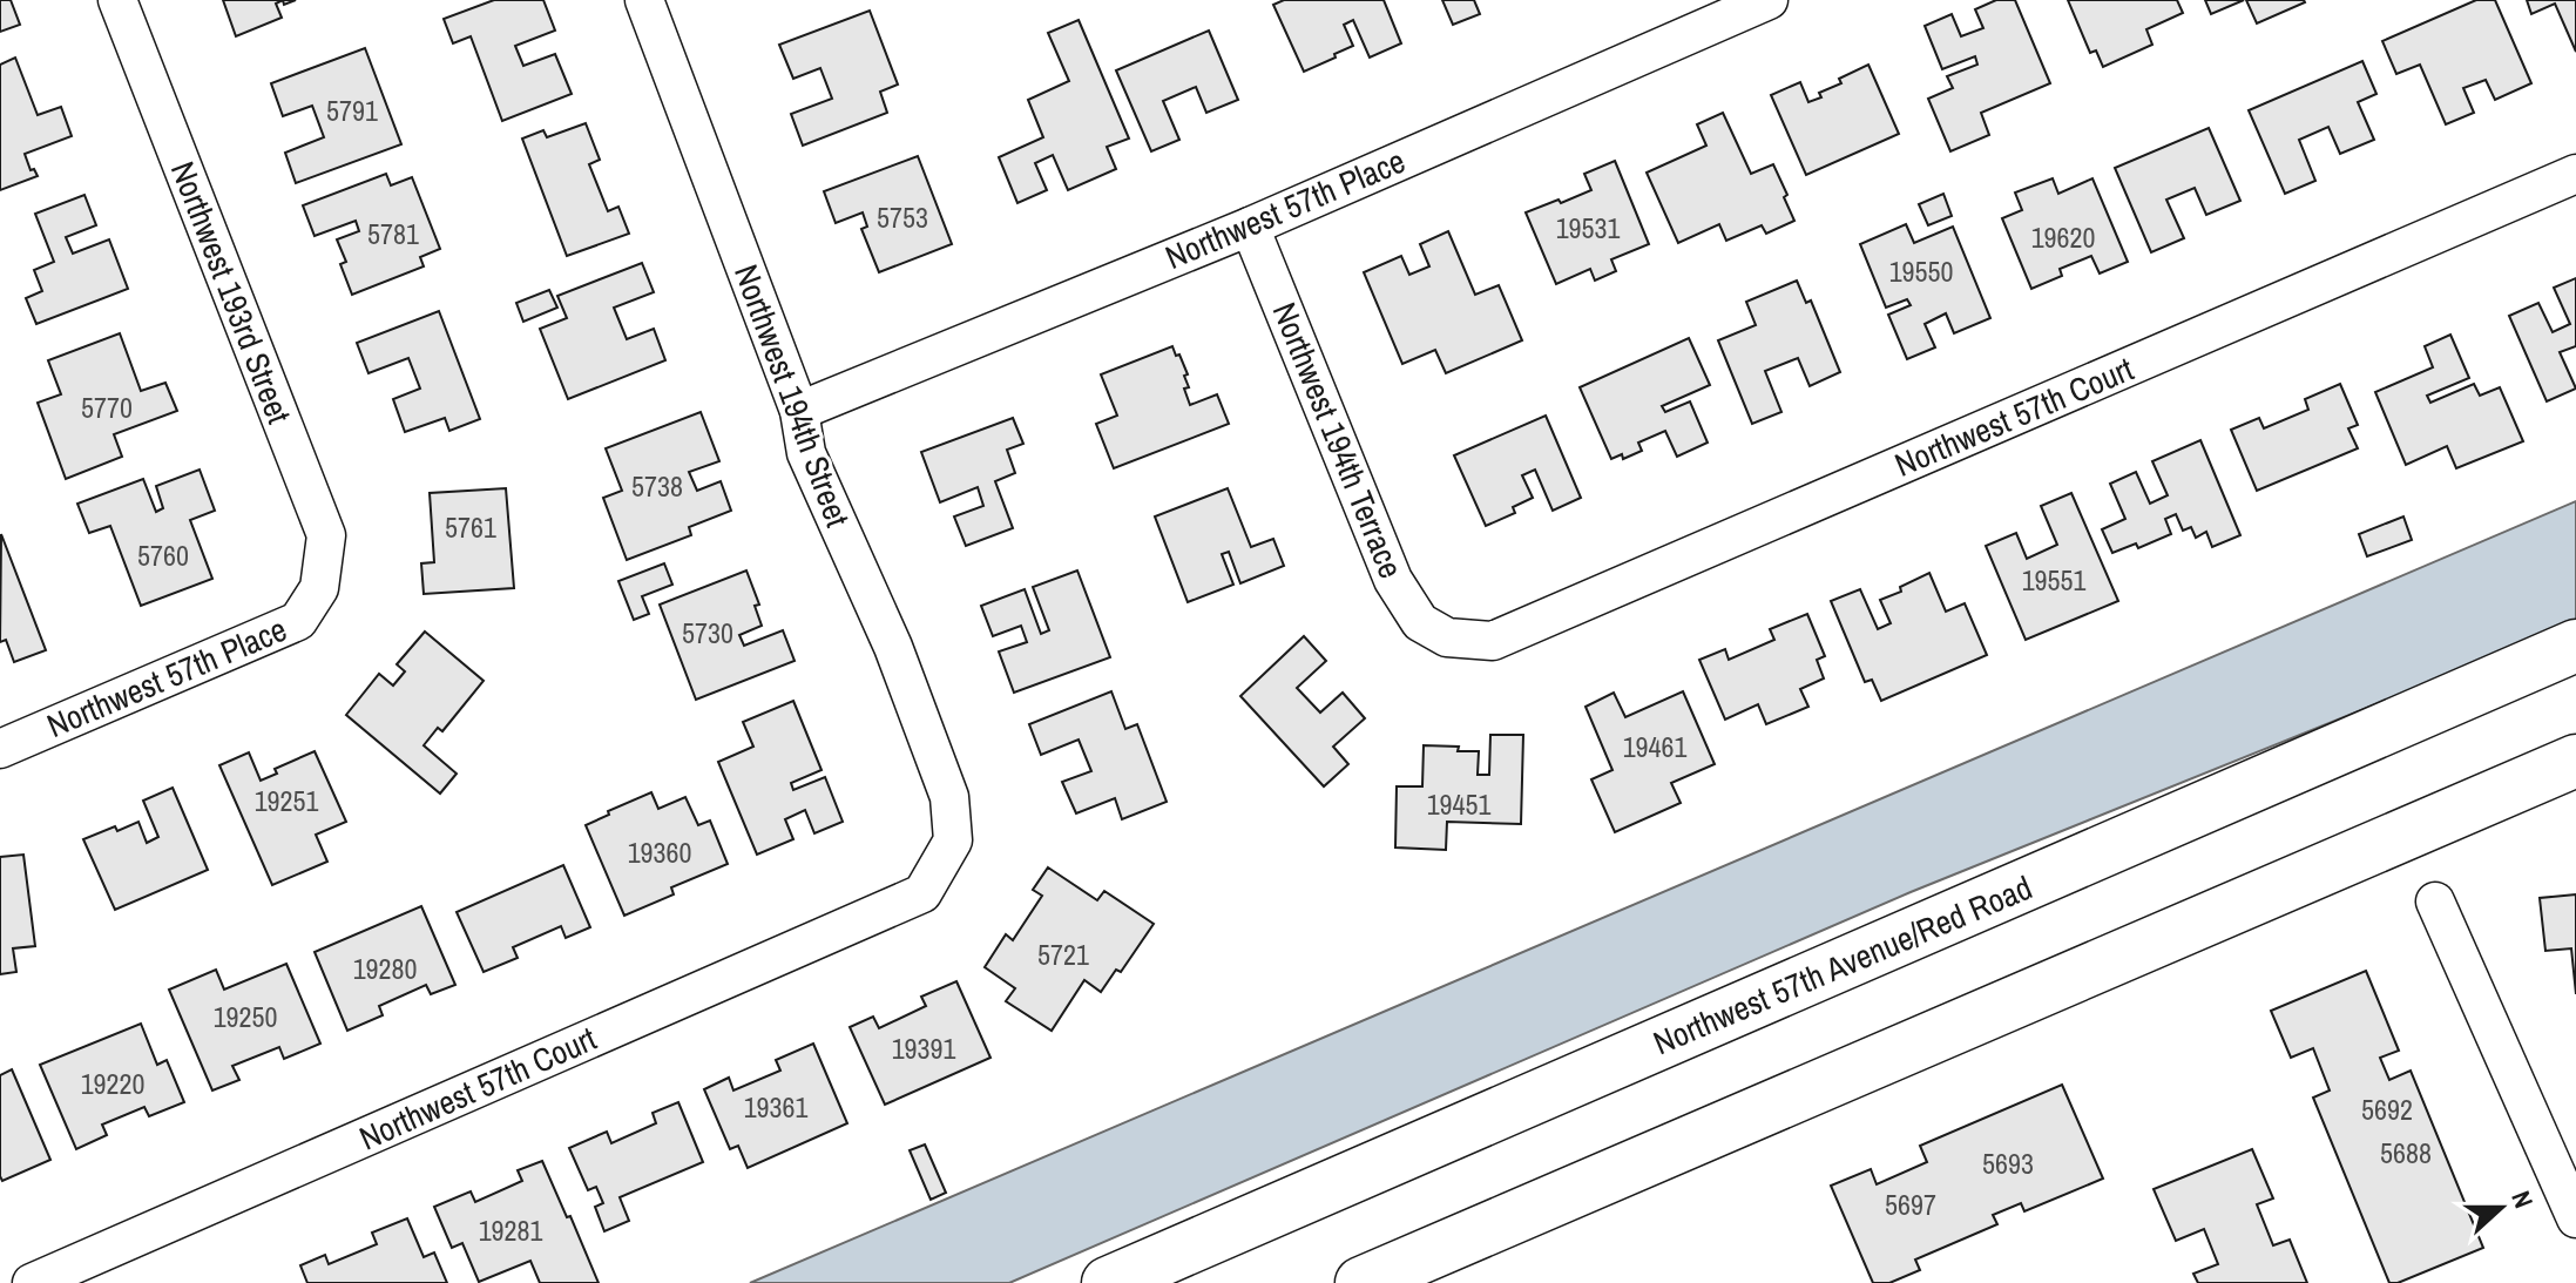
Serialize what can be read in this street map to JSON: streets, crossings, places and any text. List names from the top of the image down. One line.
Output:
{"streets":{"main road":["Northwest 57th Avenue/Red Road"],"street":["Northwest 57th Place","Northwest 193rd Street","Northwest 194th Street","Northwest 57th Court","Northwest 194th Terrace"]},"crossings":[["Northwest 57th Place","Northwest 193rd Street"],["Northwest 57th Place","Northwest 194th Street"],["Northwest 57th Place","Northwest 194th Terrace"],["Northwest 194th Street","Northwest 57th Court"],["Northwest 57th Court","Northwest 194th Terrace"]],"house_numbers":["5791","5753","19531","5781","19620","19550","5770","5738","5761","5760","19551","5730","19461","19251","19451","19360","5721","19280","19250","19391","19220","19361","5692","5688","5693","5697","19281"],"north":"right"}
